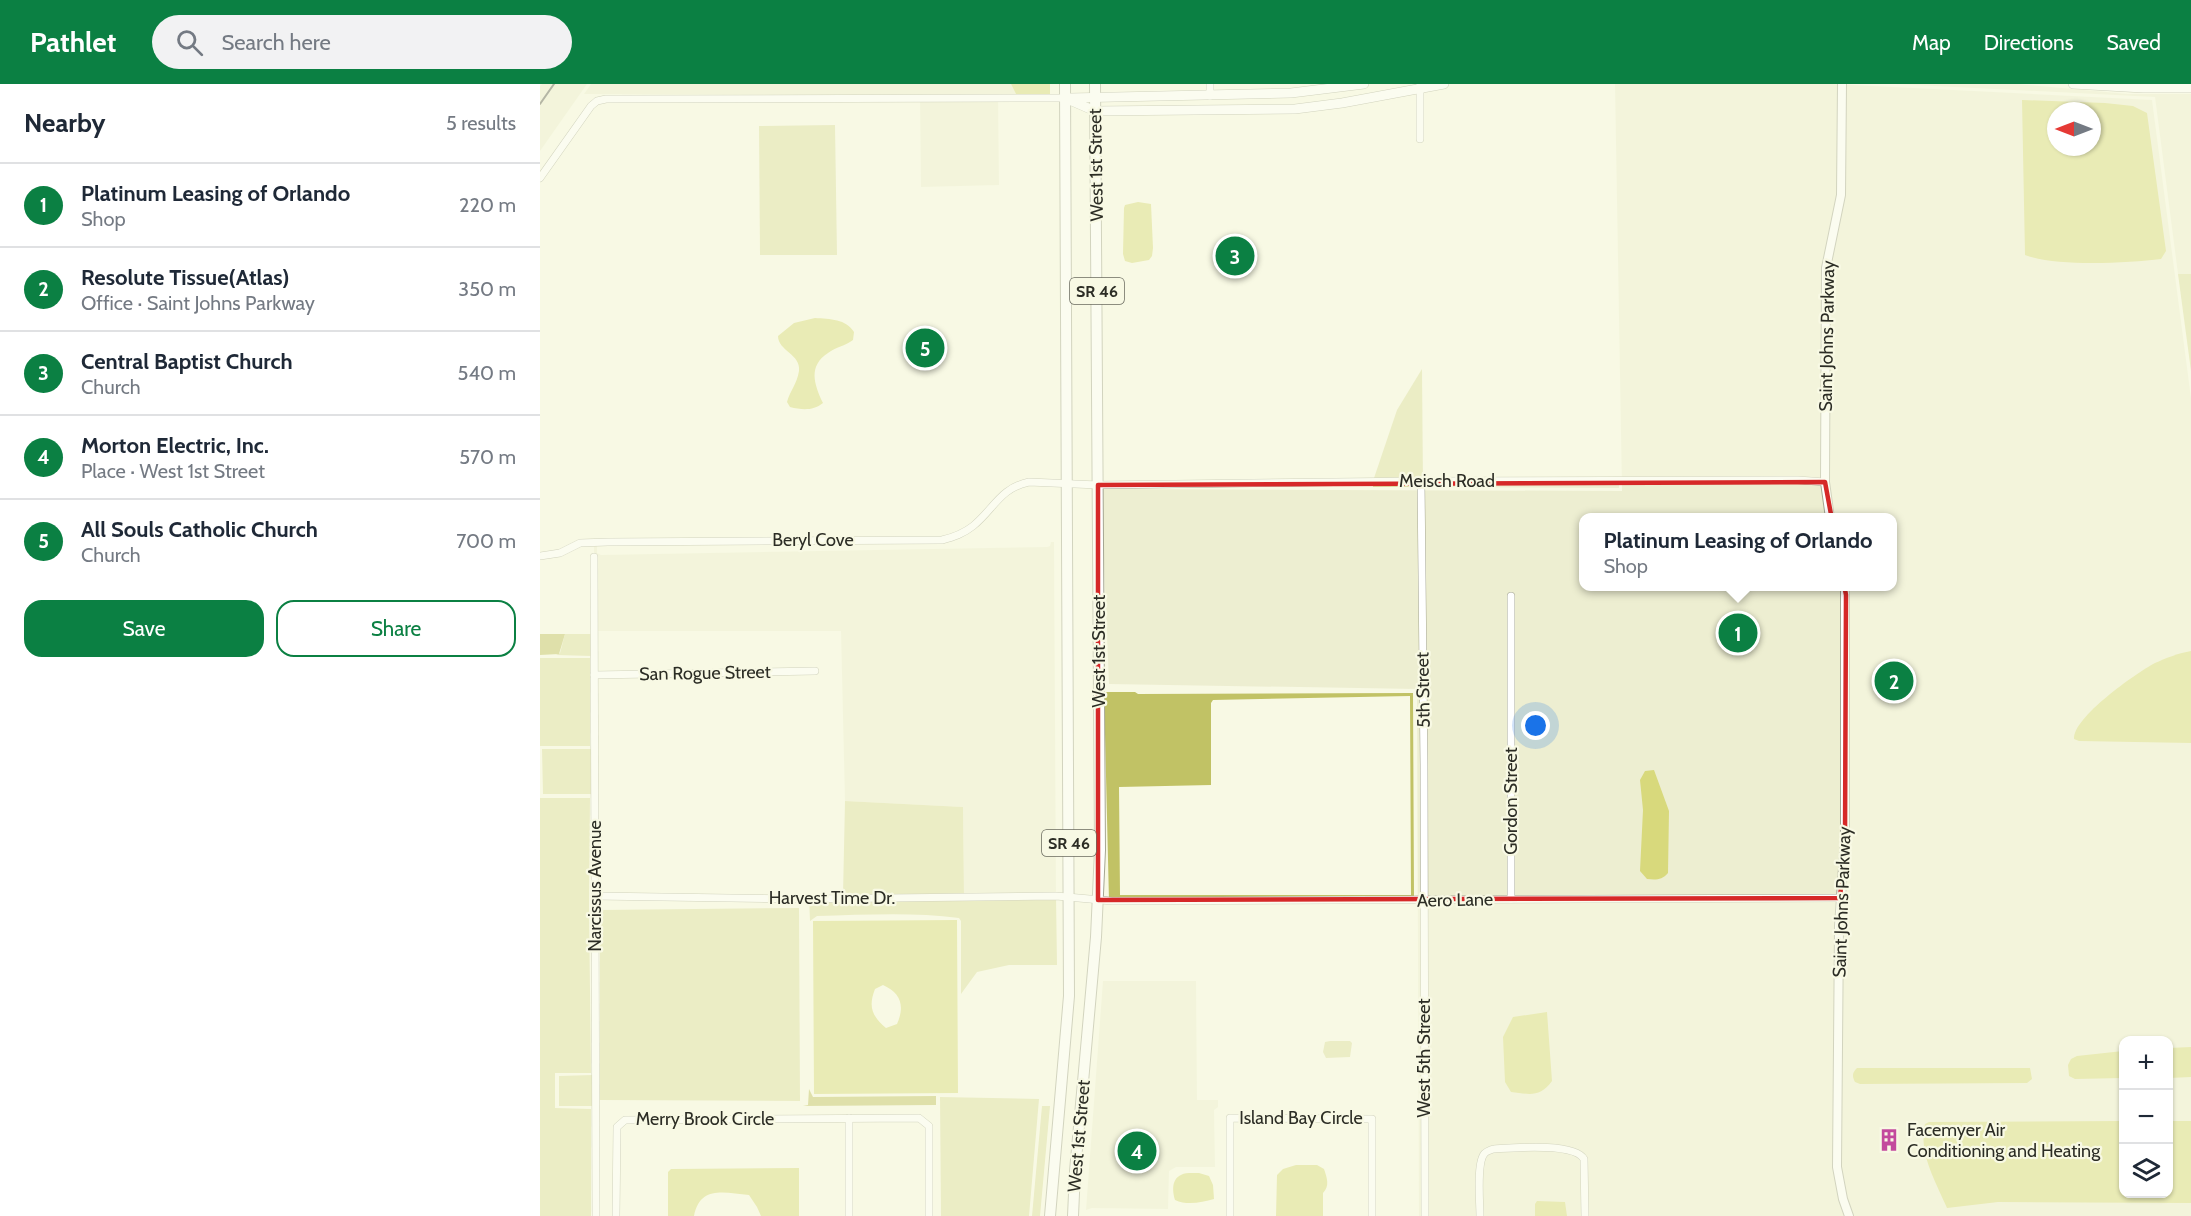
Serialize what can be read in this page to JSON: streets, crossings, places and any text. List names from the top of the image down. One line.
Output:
{"streets":{"main road":["West 1st Street","SR 46"],"street":["Saint Johns Parkway","Meisch Road","Beryl Cove","San Rogue Street","5th Street","Gordon Street","Narcissus Avenue","Harvest Time Dr.","Aero Lane","West 5th Street","Island Bay Circle","Merry Brook Circle"]},"crossings":[["West 1st Street","Meisch Road"],["West 1st Street","Beryl Cove"],["West 1st Street","Harvest Time Dr."],["West 1st Street","Aero Lane"],["Saint Johns Parkway","Meisch Road"],["Saint Johns Parkway","Aero Lane"],["Meisch Road","Beryl Cove"],["Meisch Road","5th Street"],["San Rogue Street","Narcissus Avenue"],["5th Street","Aero Lane"],["5th Street","West 5th Street"],["Gordon Street","Aero Lane"],["Narcissus Avenue","Harvest Time Dr."],["Harvest Time Dr.","Aero Lane"],["Aero Lane","West 5th Street"]],"places":{"building":["Facemyer Air Conditioning and Heating"]},"north":"left","page":{"header":"Pathlet","search":"Search here","nav":["Map","Directions","Saved"],"heading":["Nearby","5 results"],"list":[{"mark":"1","name":"Platinum Leasing of Orlando","note":"Shop","value":"220 m"},{"mark":"2","name":"Resolute Tissue(Atlas)","note":"Office · Saint Johns Parkway","value":"350 m"},{"mark":"3","name":"Central Baptist Church","note":"Church","value":"540 m"},{"mark":"4","name":"Morton Electric, Inc.","note":"Place · West 1st Street","value":"570 m"},{"mark":"5","name":"All Souls Catholic Church","note":"Church","value":"700 m"}],"pins":["3","5","1","2","4"],"popup":["Platinum Leasing of Orlando","Shop"],"buttons":["Save","Share"],"map_buttons":["+","−"]}}
